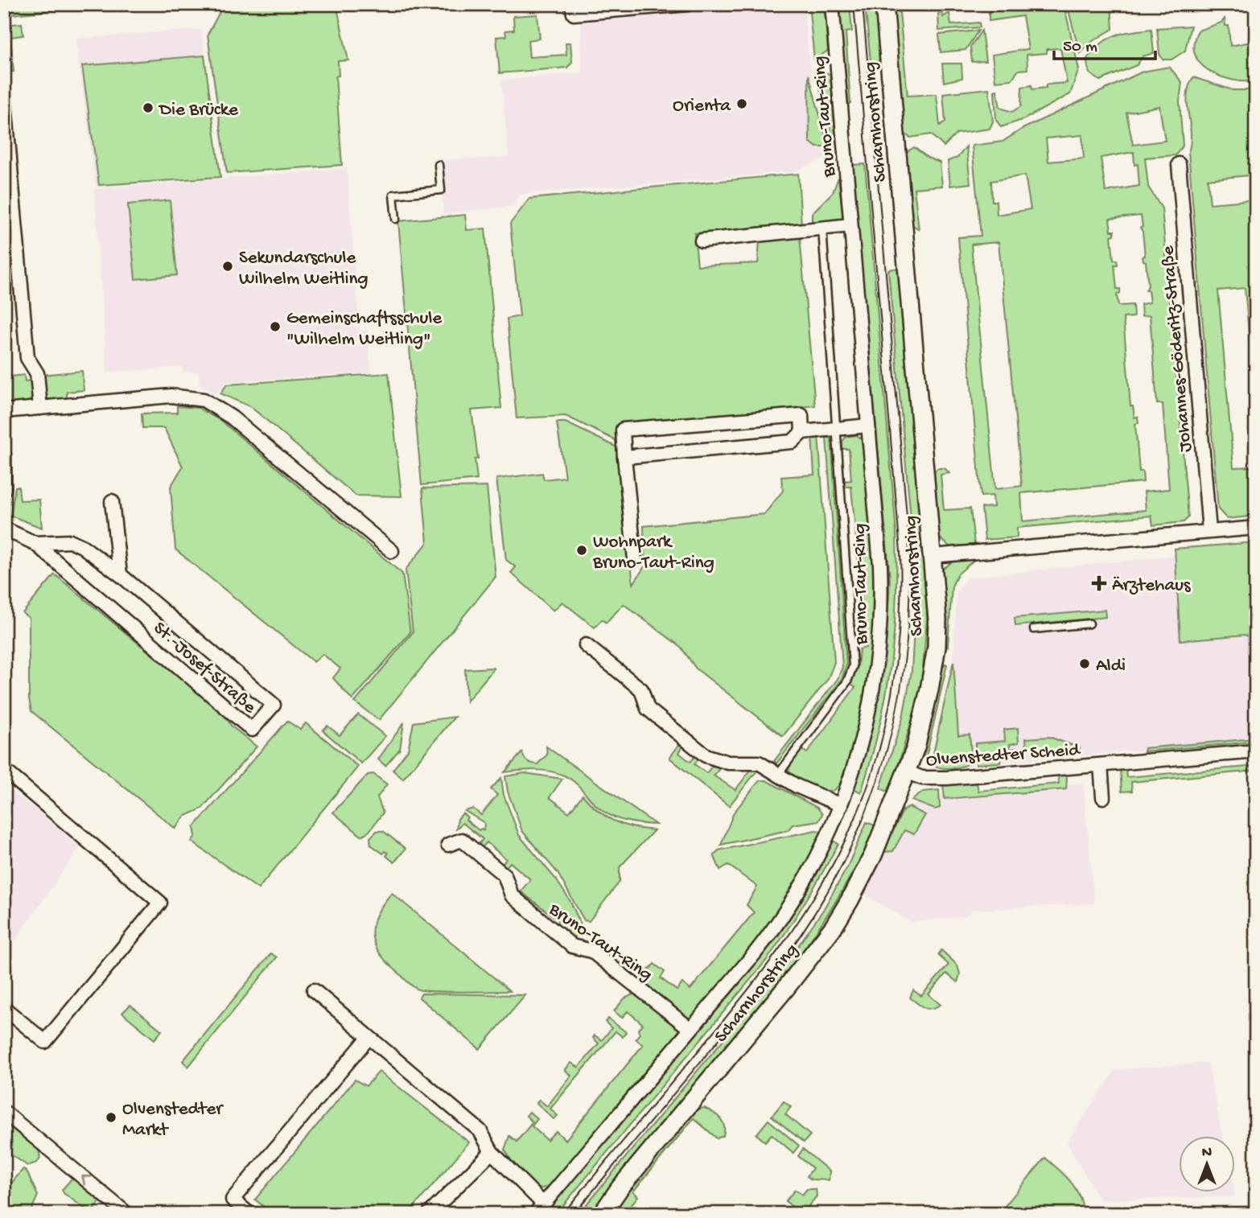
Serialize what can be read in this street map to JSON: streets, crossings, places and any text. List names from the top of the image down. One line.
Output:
{"streets":{"street":["Bruno-Taut-Ring","Scharnhorstring","Johannes-Göderitz-Straße","St.-Josef-Straße","Olvenstedter Scheid"]},"crossings":[["Scharnhorstring","Olvenstedter Scheid"]],"places":{"other":["Orienta","Die Brücke","Sekundarschule Wilhelm Weitling","Gemeinschaftsschule \"Wilhelm Weitling\"","Wohnpark Bruno-Taut-Ring","Aldi","Olvenstedter Markt"],"health":["Ärztehaus"]},"scale_bar":"50 m","north":"top"}
